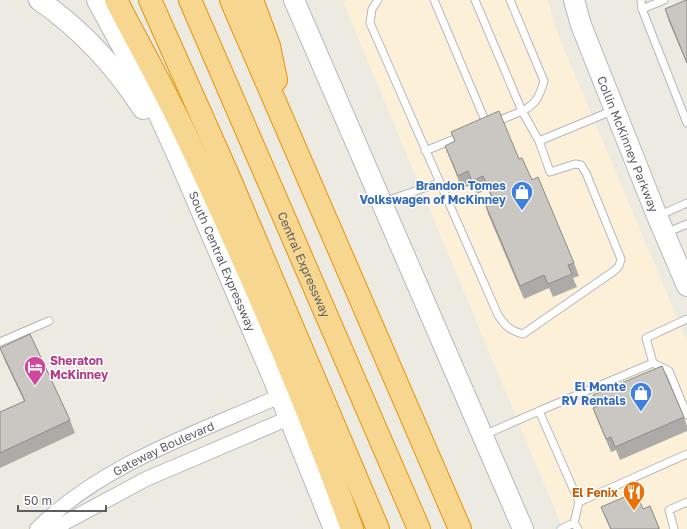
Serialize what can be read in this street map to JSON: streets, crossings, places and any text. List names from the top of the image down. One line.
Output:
{"streets":{"highway":["Central Expressway"],"main road":["Collin McKinney Parkway","South Central Expressway"],"street":["Gateway Boulevard"]},"crossings":[["South Central Expressway","Gateway Boulevard"]],"places":{"shop":["Brandon Tomes Volkswagen of McKinney","El Monte RV Rentals"],"hotel":["Sheraton McKinney"],"restaurant":["El Fenix"]},"scale_bar":"50 m"}
